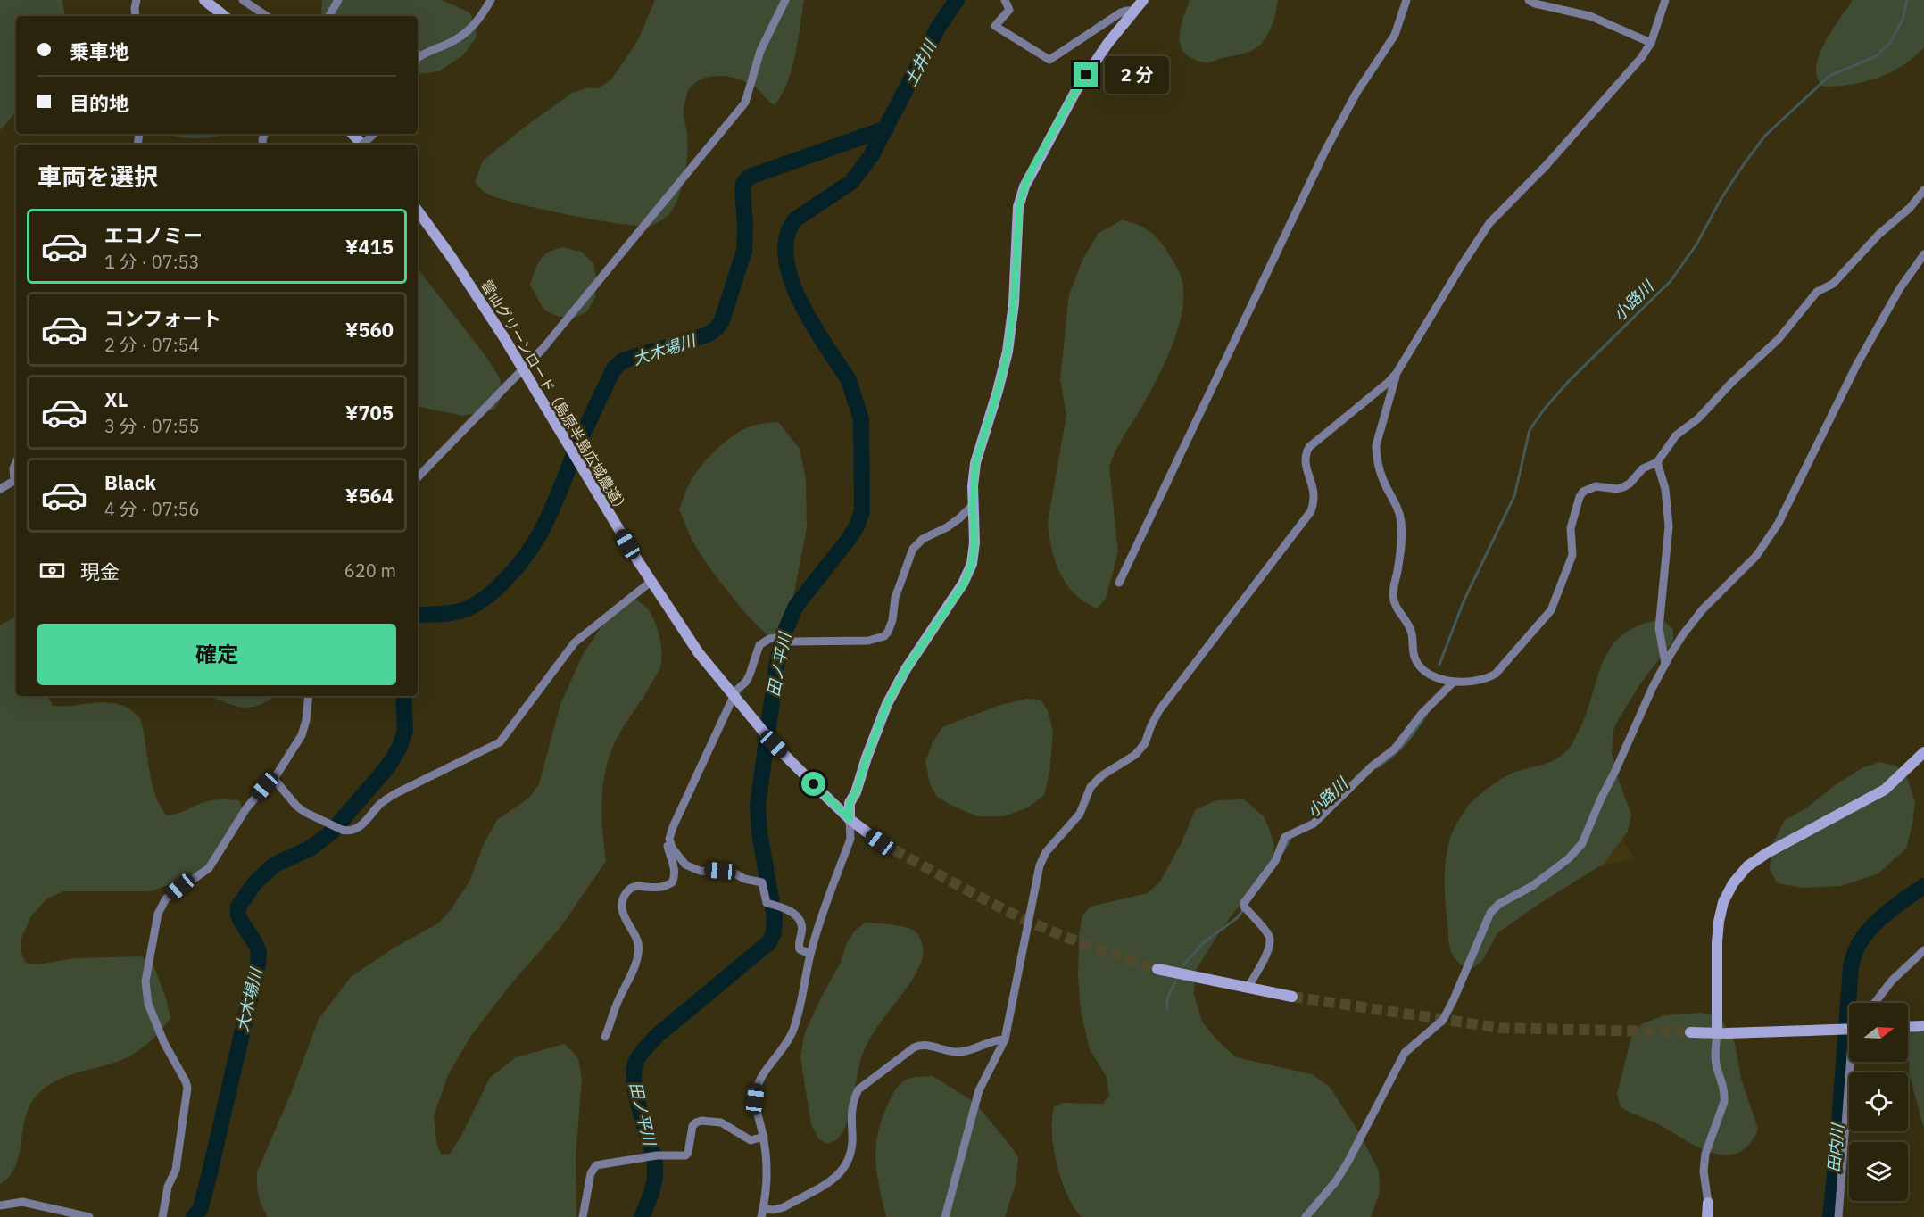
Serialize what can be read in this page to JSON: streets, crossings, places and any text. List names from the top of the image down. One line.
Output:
{"streets":{"street":["雲仙グリーンロード（島原半島広域農道）"]},"water":["土井川","小路川","大木場川","田ノ平川","田内川"],"north":"right","page":{"banner":["乗車地","目的地"],"bubble":"2 分","heading":"車両を選択","list":[{"name":"エコノミー","note":"1 分 · 07:53","value":"¥415"},{"name":"コンフォート","note":"2 分 · 07:54","value":"¥560"},{"name":"XL","note":"3 分 · 07:55","value":"¥705"},{"name":"Black","note":"4 分 · 07:56","value":"¥564"}],"pay":["現金","620 m"],"buttons":"確定"}}
